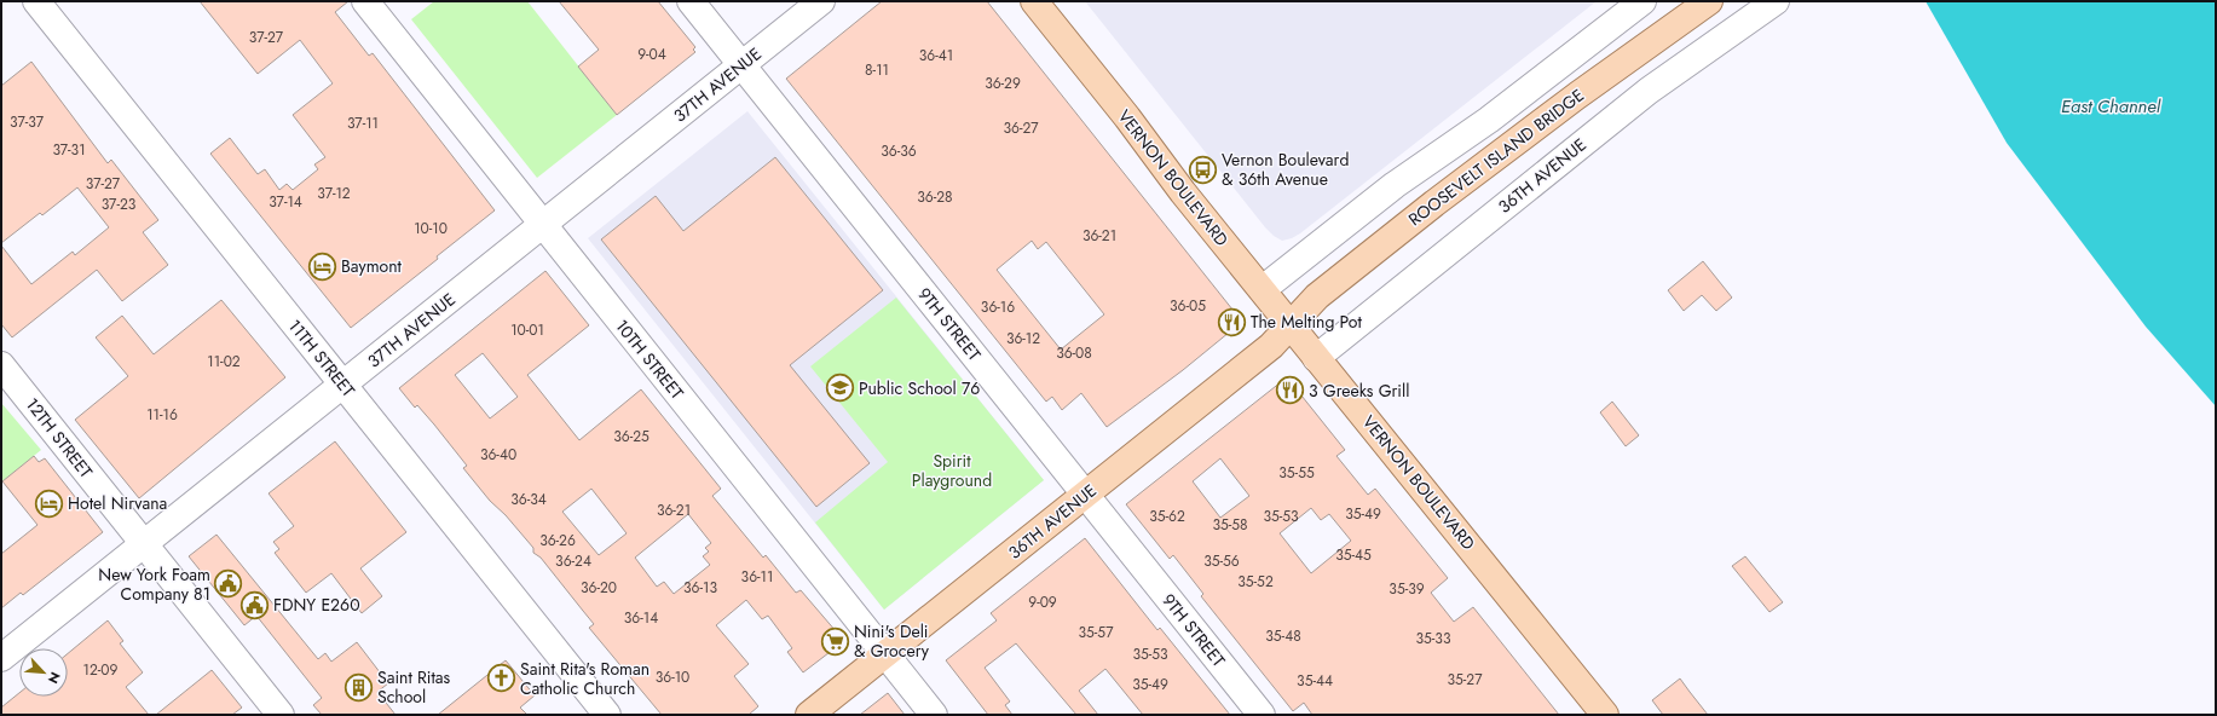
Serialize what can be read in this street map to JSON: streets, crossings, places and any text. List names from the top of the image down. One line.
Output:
{"streets":{"main road":["ROOSEVELT ISLAND BRIDGE","36TH AVENUE","VERNON BOULEVARD"],"street":["37TH AVENUE","9TH STREET","11TH STREET","10TH STREET","12TH STREET"]},"crossings":[["37TH AVENUE","9TH STREET"],["37TH AVENUE","11TH STREET"],["37TH AVENUE","10TH STREET"],["37TH AVENUE","12TH STREET"],["ROOSEVELT ISLAND BRIDGE","36TH AVENUE"],["ROOSEVELT ISLAND BRIDGE","VERNON BOULEVARD"],["36TH AVENUE","VERNON BOULEVARD"],["36TH AVENUE","9TH STREET"],["36TH AVENUE","10TH STREET"]],"water":["East Channel"],"parks":["Spirit Playground"],"places":{"bus stop":["Vernon Boulevard & 36th Avenue"],"hotel":["Baymont","Hotel Nirvana"],"restaurant":["The Melting Pot","3 Greeks Grill"],"school or university":["Public School 76"],"public building":["New York Foam Company 81","FDNY E260"],"supermarket":["Nini's Deli & Grocery"],"church":["Saint Rita's Roman Catholic Church"],"building":["Saint Ritas School"]},"house_numbers":["37-27","9-04","36-41","8-11","36-29","37-37","37-11","36-27","37-31","36-36","37-27","37-12","36-28","37-14","37-23","10-10","36-21","36-05","36-16","10-01","36-12","36-08","11-02","11-16","36-25","36-40","35-55","36-34","36-21","35-49","35-62","35-53","35-58","36-26","35-45","36-24","35-56","36-11","35-52","36-20","36-13","35-39","9-09","36-14","35-57","35-48","35-33","35-53","12-09","36-10","35-27","35-44","35-49"],"north":"bottom right"}
